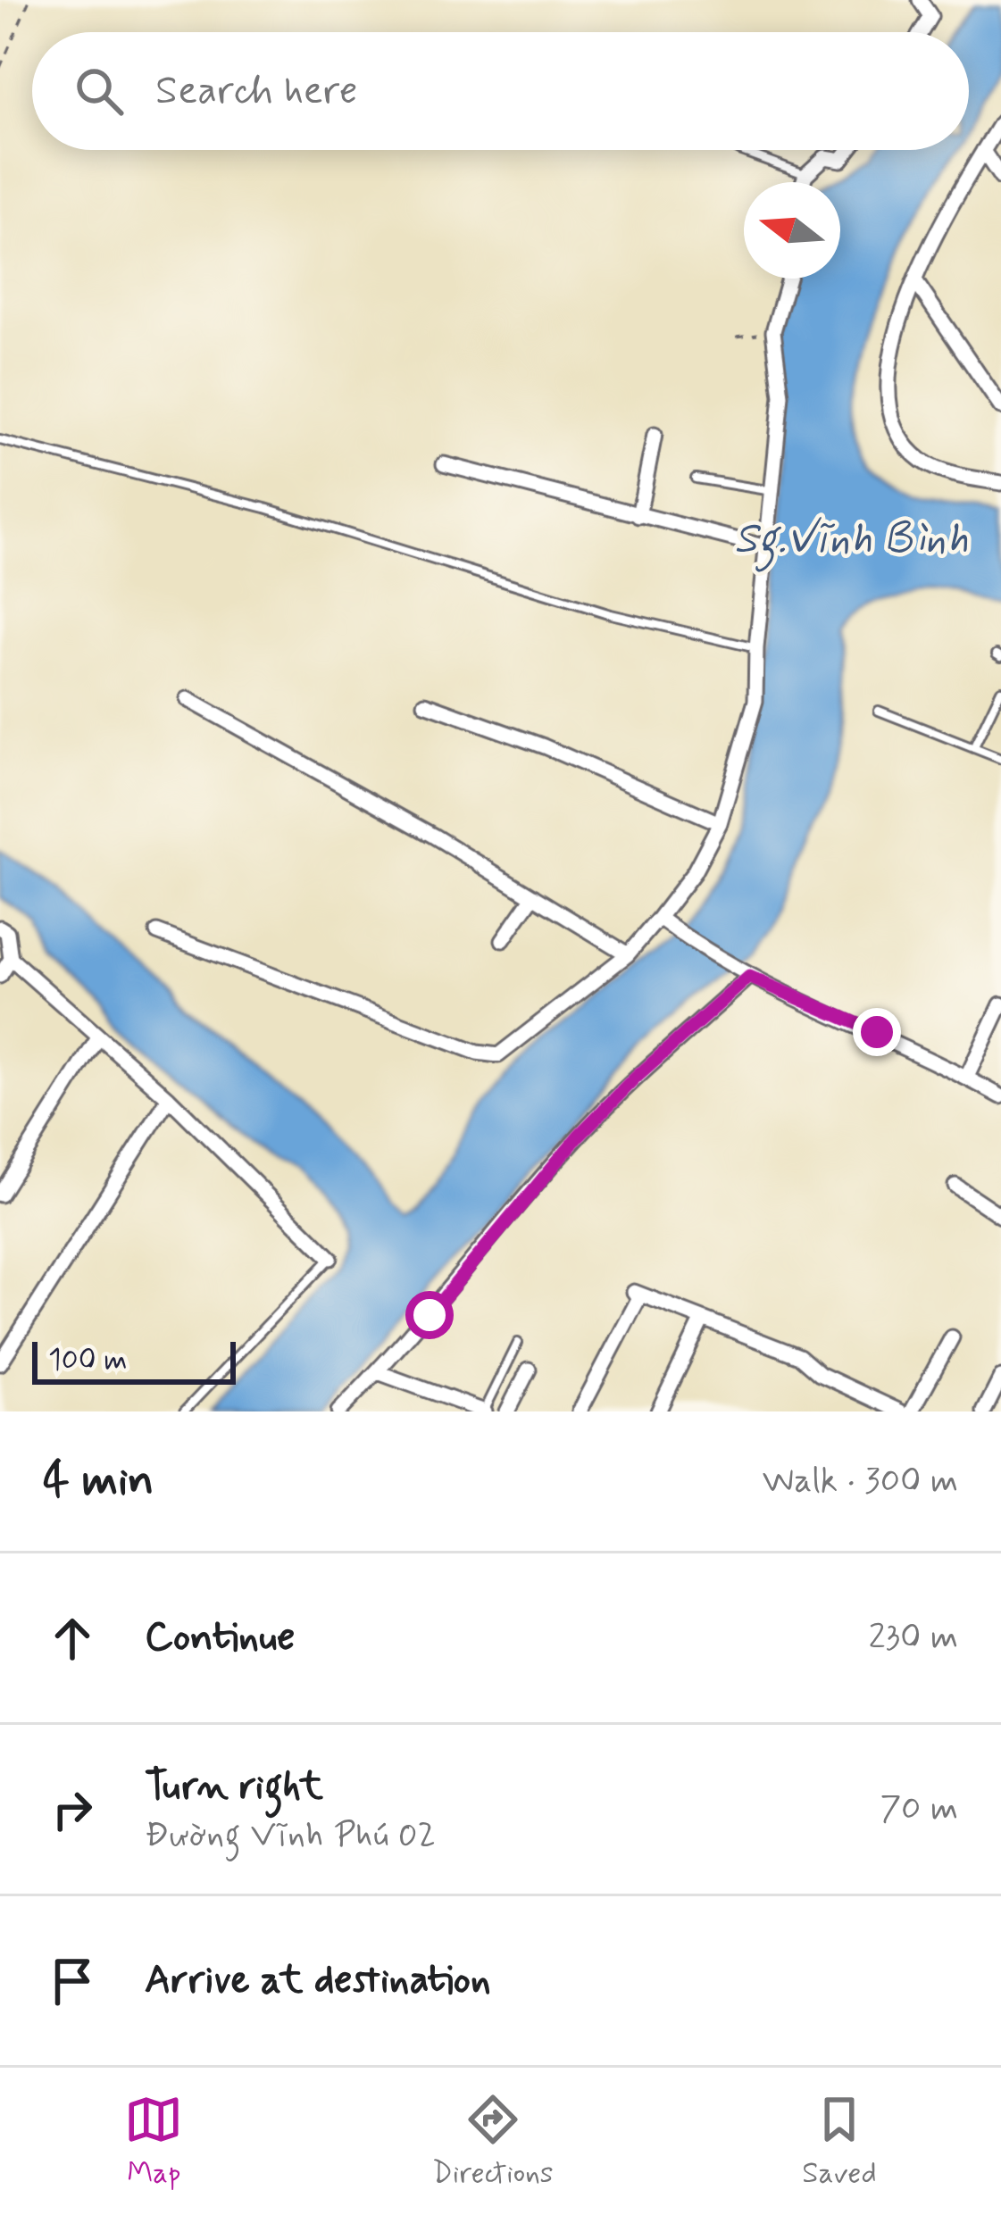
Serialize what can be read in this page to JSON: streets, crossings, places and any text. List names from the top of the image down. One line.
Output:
{"water":["Sg.Vĩnh Bình"],"scale_bar":"100 m","north":"left","page":{"search":"Search here","scale":"100 m","heading":["4 min","Walk · 300 m"],"list":[["Continue","230 m"],["Turn right","Đường Vĩnh Phú 02","70 m"],"Arrive at destination"],"nav":["Map","Directions","Saved"]}}
